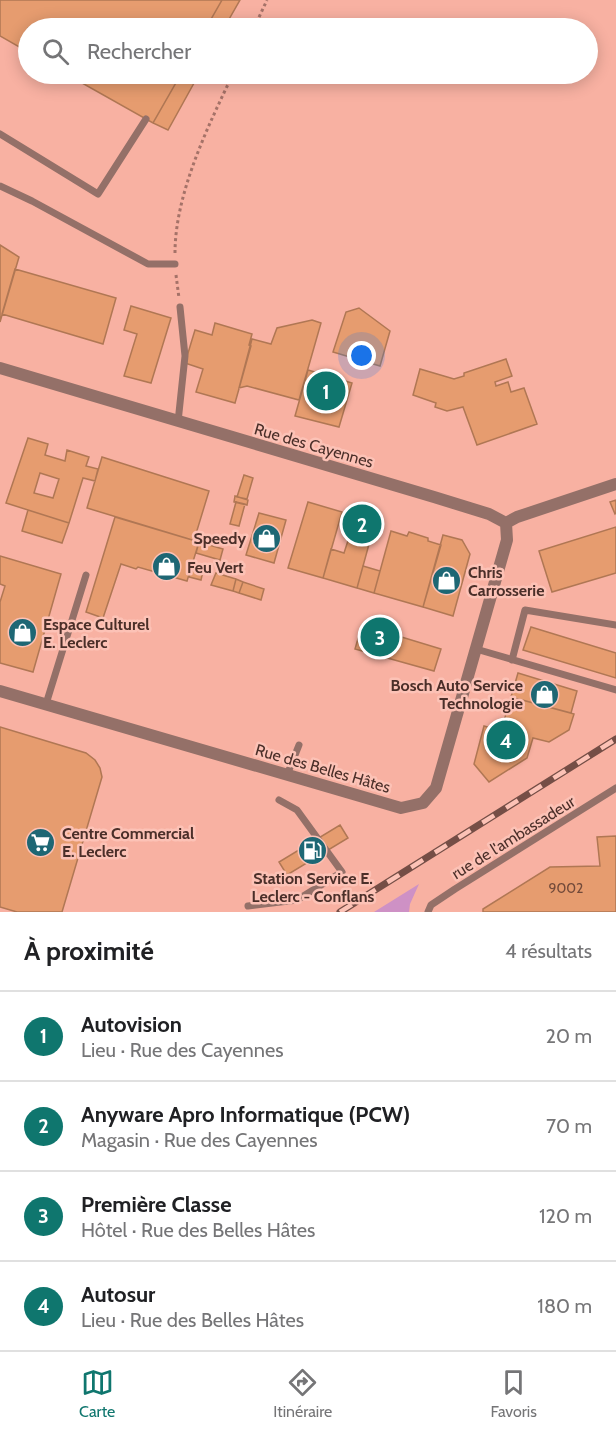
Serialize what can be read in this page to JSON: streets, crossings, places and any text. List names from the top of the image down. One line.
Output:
{"streets":{"street":["Rue des Cayennes","Rue des Belles Hâtes"],"lane":["rue de l'ambassadeur"]},"crossings":[["Rue des Cayennes","Rue des Belles Hâtes"]],"places":{"shop":["Speedy","Feu Vert","Chris Carrosserie","Espace Culturel E. Leclerc","Bosch Auto Service Technologie"],"supermarket":["Centre Commercial E. Leclerc"],"fuel station":["Station Service E. Leclerc - Conflans"]},"house_numbers":["9002"],"page":{"search":"Rechercher","pins":["1","2","3","4"],"heading":["À proximité","4 résultats"],"list":[{"mark":"1","name":"Autovision","note":"Lieu · Rue des Cayennes","value":"20 m"},{"mark":"2","name":"Anyware Apro Informatique (PCW)","note":"Magasin · Rue des Cayennes","value":"70 m"},{"mark":"3","name":"Première Classe","note":"Hôtel · Rue des Belles Hâtes","value":"120 m"},{"mark":"4","name":"Autosur","note":"Lieu · Rue des Belles Hâtes","value":"180 m"}],"nav":["Carte","Itinéraire","Favoris"]}}
